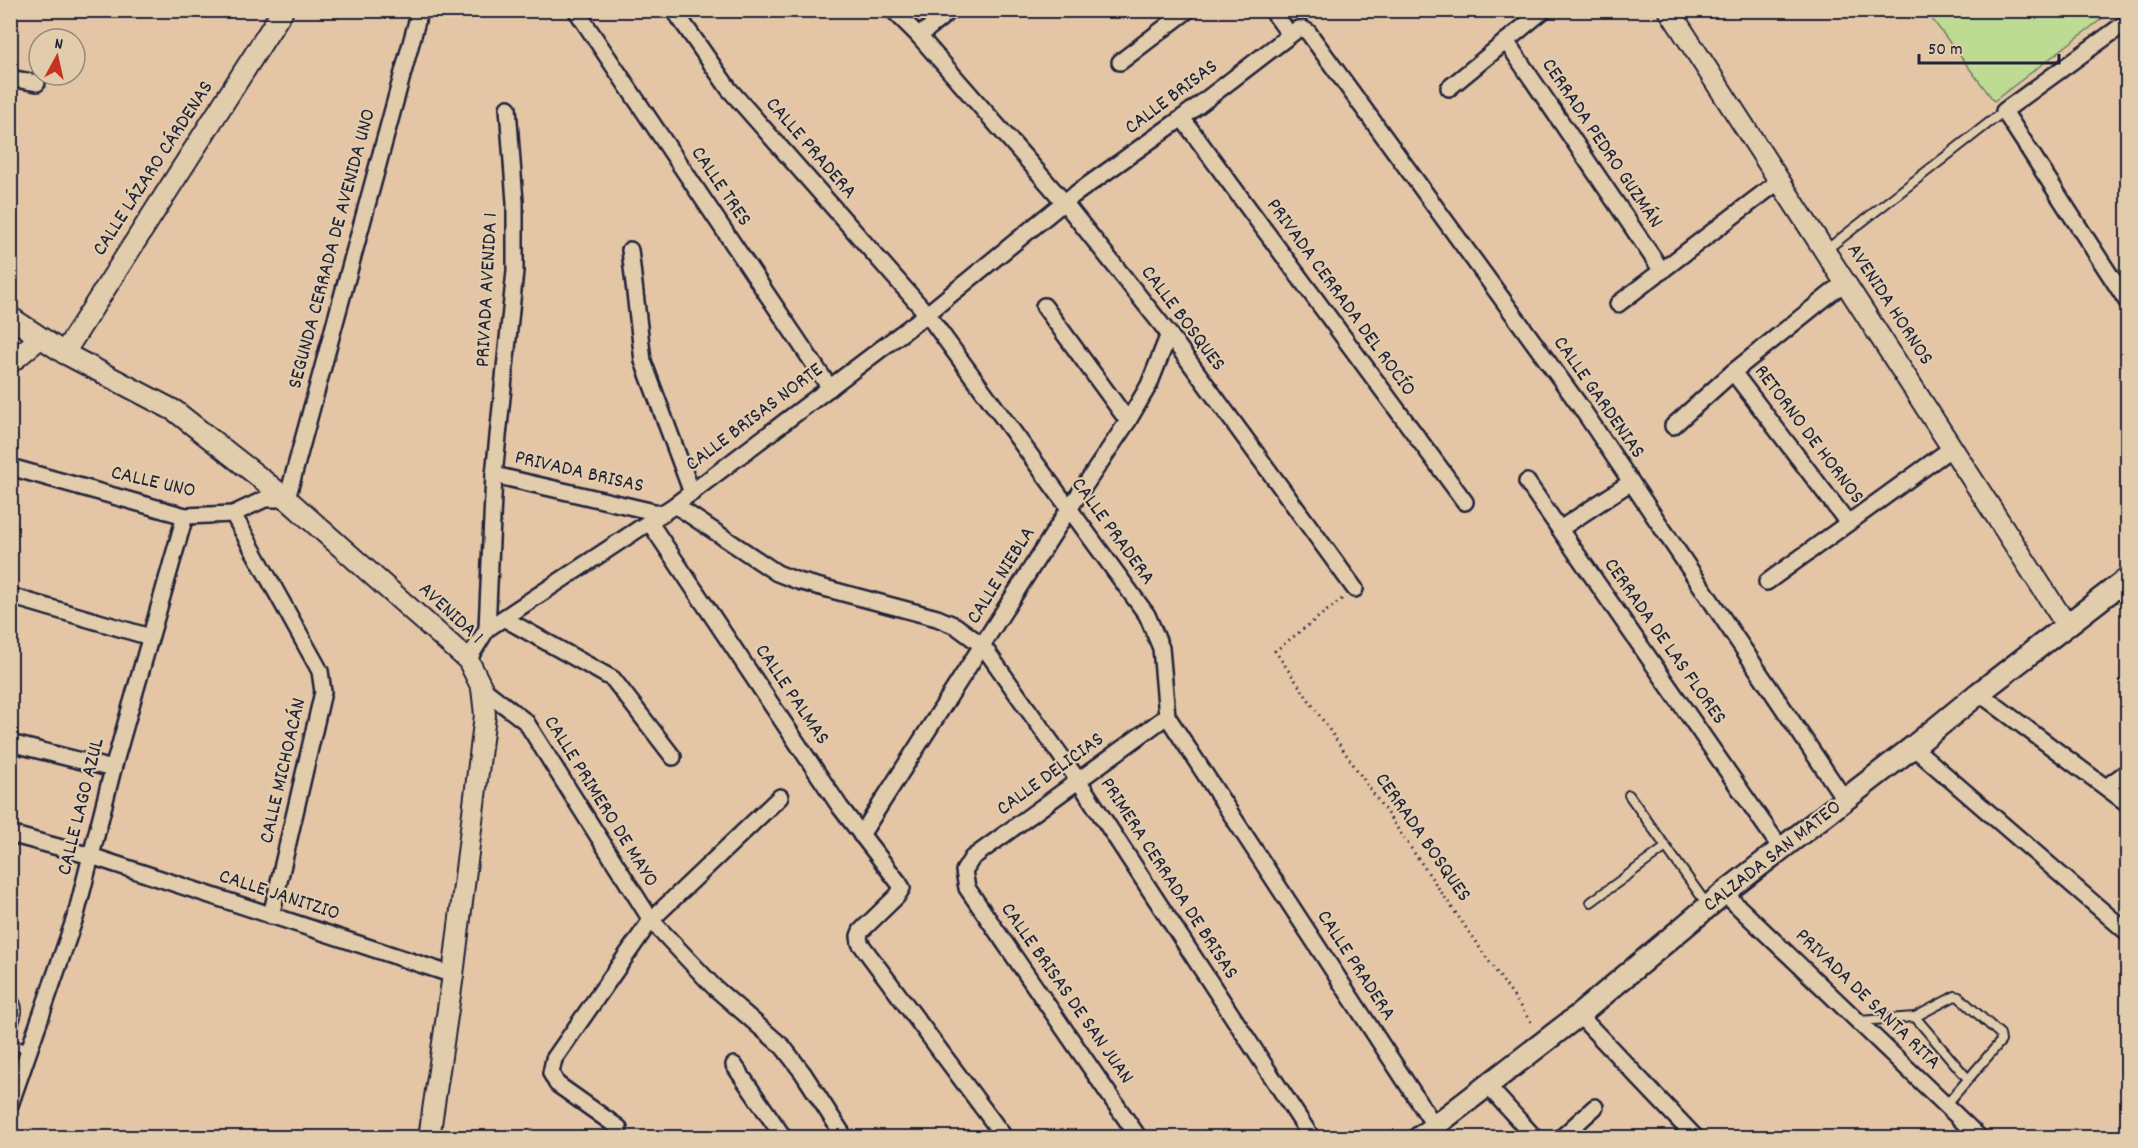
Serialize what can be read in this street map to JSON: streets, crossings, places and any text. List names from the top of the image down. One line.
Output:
{"streets":{"main road":["CALZADA SAN MATEO"],"street":["CALLE BRISAS","CERRADA PEDRO GUZMÁN","CALLE PRADERA","CALLE LÁZARO CÁRDENAS","CALLE TRES","SEGUNDA CERRADA DE AVENIDA UNO","PRIVADA AVENIDA 1","PRIVADA CERRADA DEL ROCÍO","AVENIDA HORNOS","CALLE BOSQUES","CALLE GARDENIAS","CALLE BRISAS NORTE","RETORNO DE HORNOS","PRIVADA BRISAS","CALLE UNO","CALLE NIEBLA","AVENIDA 1","CERRADA DE LAS FLORES","CALLE PALMAS","CALLE MICHOACÁN","CALLE DELICIAS","CALLE PRIMERO DE MAYO","CALLE LAGO AZUL","PRIMERA CERRADA DE BRISAS","CALLE JANITZIO","CALLE BRISAS DE SAN JUAN","PRIVADA DE SANTA RITA"],"path":["CERRADA BOSQUES"]},"crossings":[["CALLE BRISAS","PRIVADA CERRADA DEL ROCÍO"],["CALLE BRISAS","CALLE BOSQUES"],["CALLE BRISAS","CALLE GARDENIAS"],["CALLE BRISAS","CALLE BRISAS NORTE"],["CALLE PRADERA","CALLE BRISAS NORTE"],["CALLE PRADERA","CALLE NIEBLA"],["CALLE PRADERA","CALLE DELICIAS"],["CALLE PRADERA","CALZADA SAN MATEO"],["CALLE LÁZARO CÁRDENAS","AVENIDA 1"],["CALLE TRES","CALLE BRISAS NORTE"],["SEGUNDA CERRADA DE AVENIDA UNO","CALLE UNO"],["SEGUNDA CERRADA DE AVENIDA UNO","AVENIDA 1"],["PRIVADA AVENIDA 1","PRIVADA BRISAS"],["AVENIDA HORNOS","CALZADA SAN MATEO"],["CALLE BOSQUES","CALLE BRISAS NORTE"],["CALLE BOSQUES","CALLE NIEBLA"],["CALLE BOSQUES","CERRADA BOSQUES"],["CALLE GARDENIAS","CALZADA SAN MATEO"],["CALLE BRISAS NORTE","PRIVADA BRISAS"],["CALLE BRISAS NORTE","AVENIDA 1"],["CALLE BRISAS NORTE","CALLE PALMAS"],["CALLE BRISAS NORTE","PRIMERA CERRADA DE BRISAS"],["PRIVADA BRISAS","PRIMERA CERRADA DE BRISAS"],["CALLE UNO","AVENIDA 1"],["CALLE UNO","CALLE MICHOACÁN"],["CALLE UNO","CALLE LAGO AZUL"],["CALLE NIEBLA","CALLE PALMAS"],["CALLE NIEBLA","PRIMERA CERRADA DE BRISAS"],["AVENIDA 1","CALLE PRIMERO DE MAYO"],["AVENIDA 1","CALLE JANITZIO"],["CERRADA DE LAS FLORES","CALZADA SAN MATEO"],["CALLE MICHOACÁN","CALLE JANITZIO"],["CALLE DELICIAS","PRIMERA CERRADA DE BRISAS"],["CALLE DELICIAS","CALLE BRISAS DE SAN JUAN"],["CALLE LAGO AZUL","CALLE JANITZIO"],["CERRADA BOSQUES","CALZADA SAN MATEO"],["CALZADA SAN MATEO","PRIVADA DE SANTA RITA"]],"scale_bar":"50 m","north":"top"}
